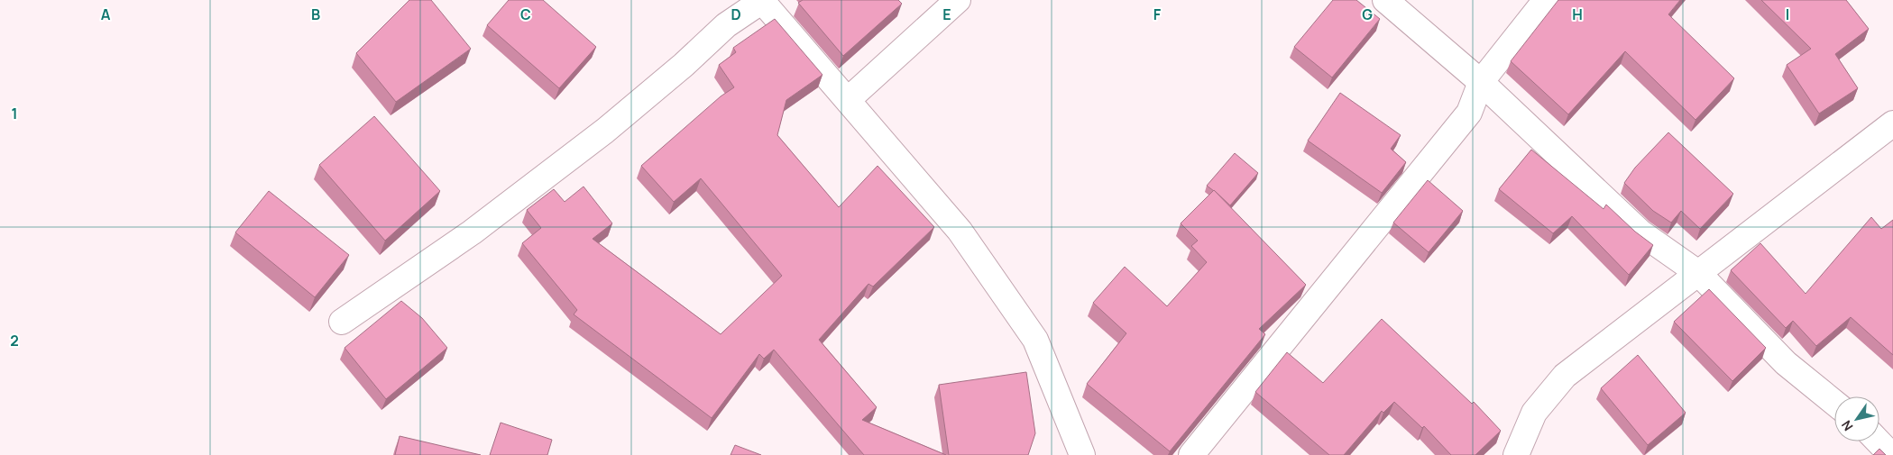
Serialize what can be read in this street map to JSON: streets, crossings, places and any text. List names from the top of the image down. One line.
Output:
{"north":"bottom left","grid":{"columns":["A","B","C","D","E","F","G","H","I"],"rows":["1","2"]}}
